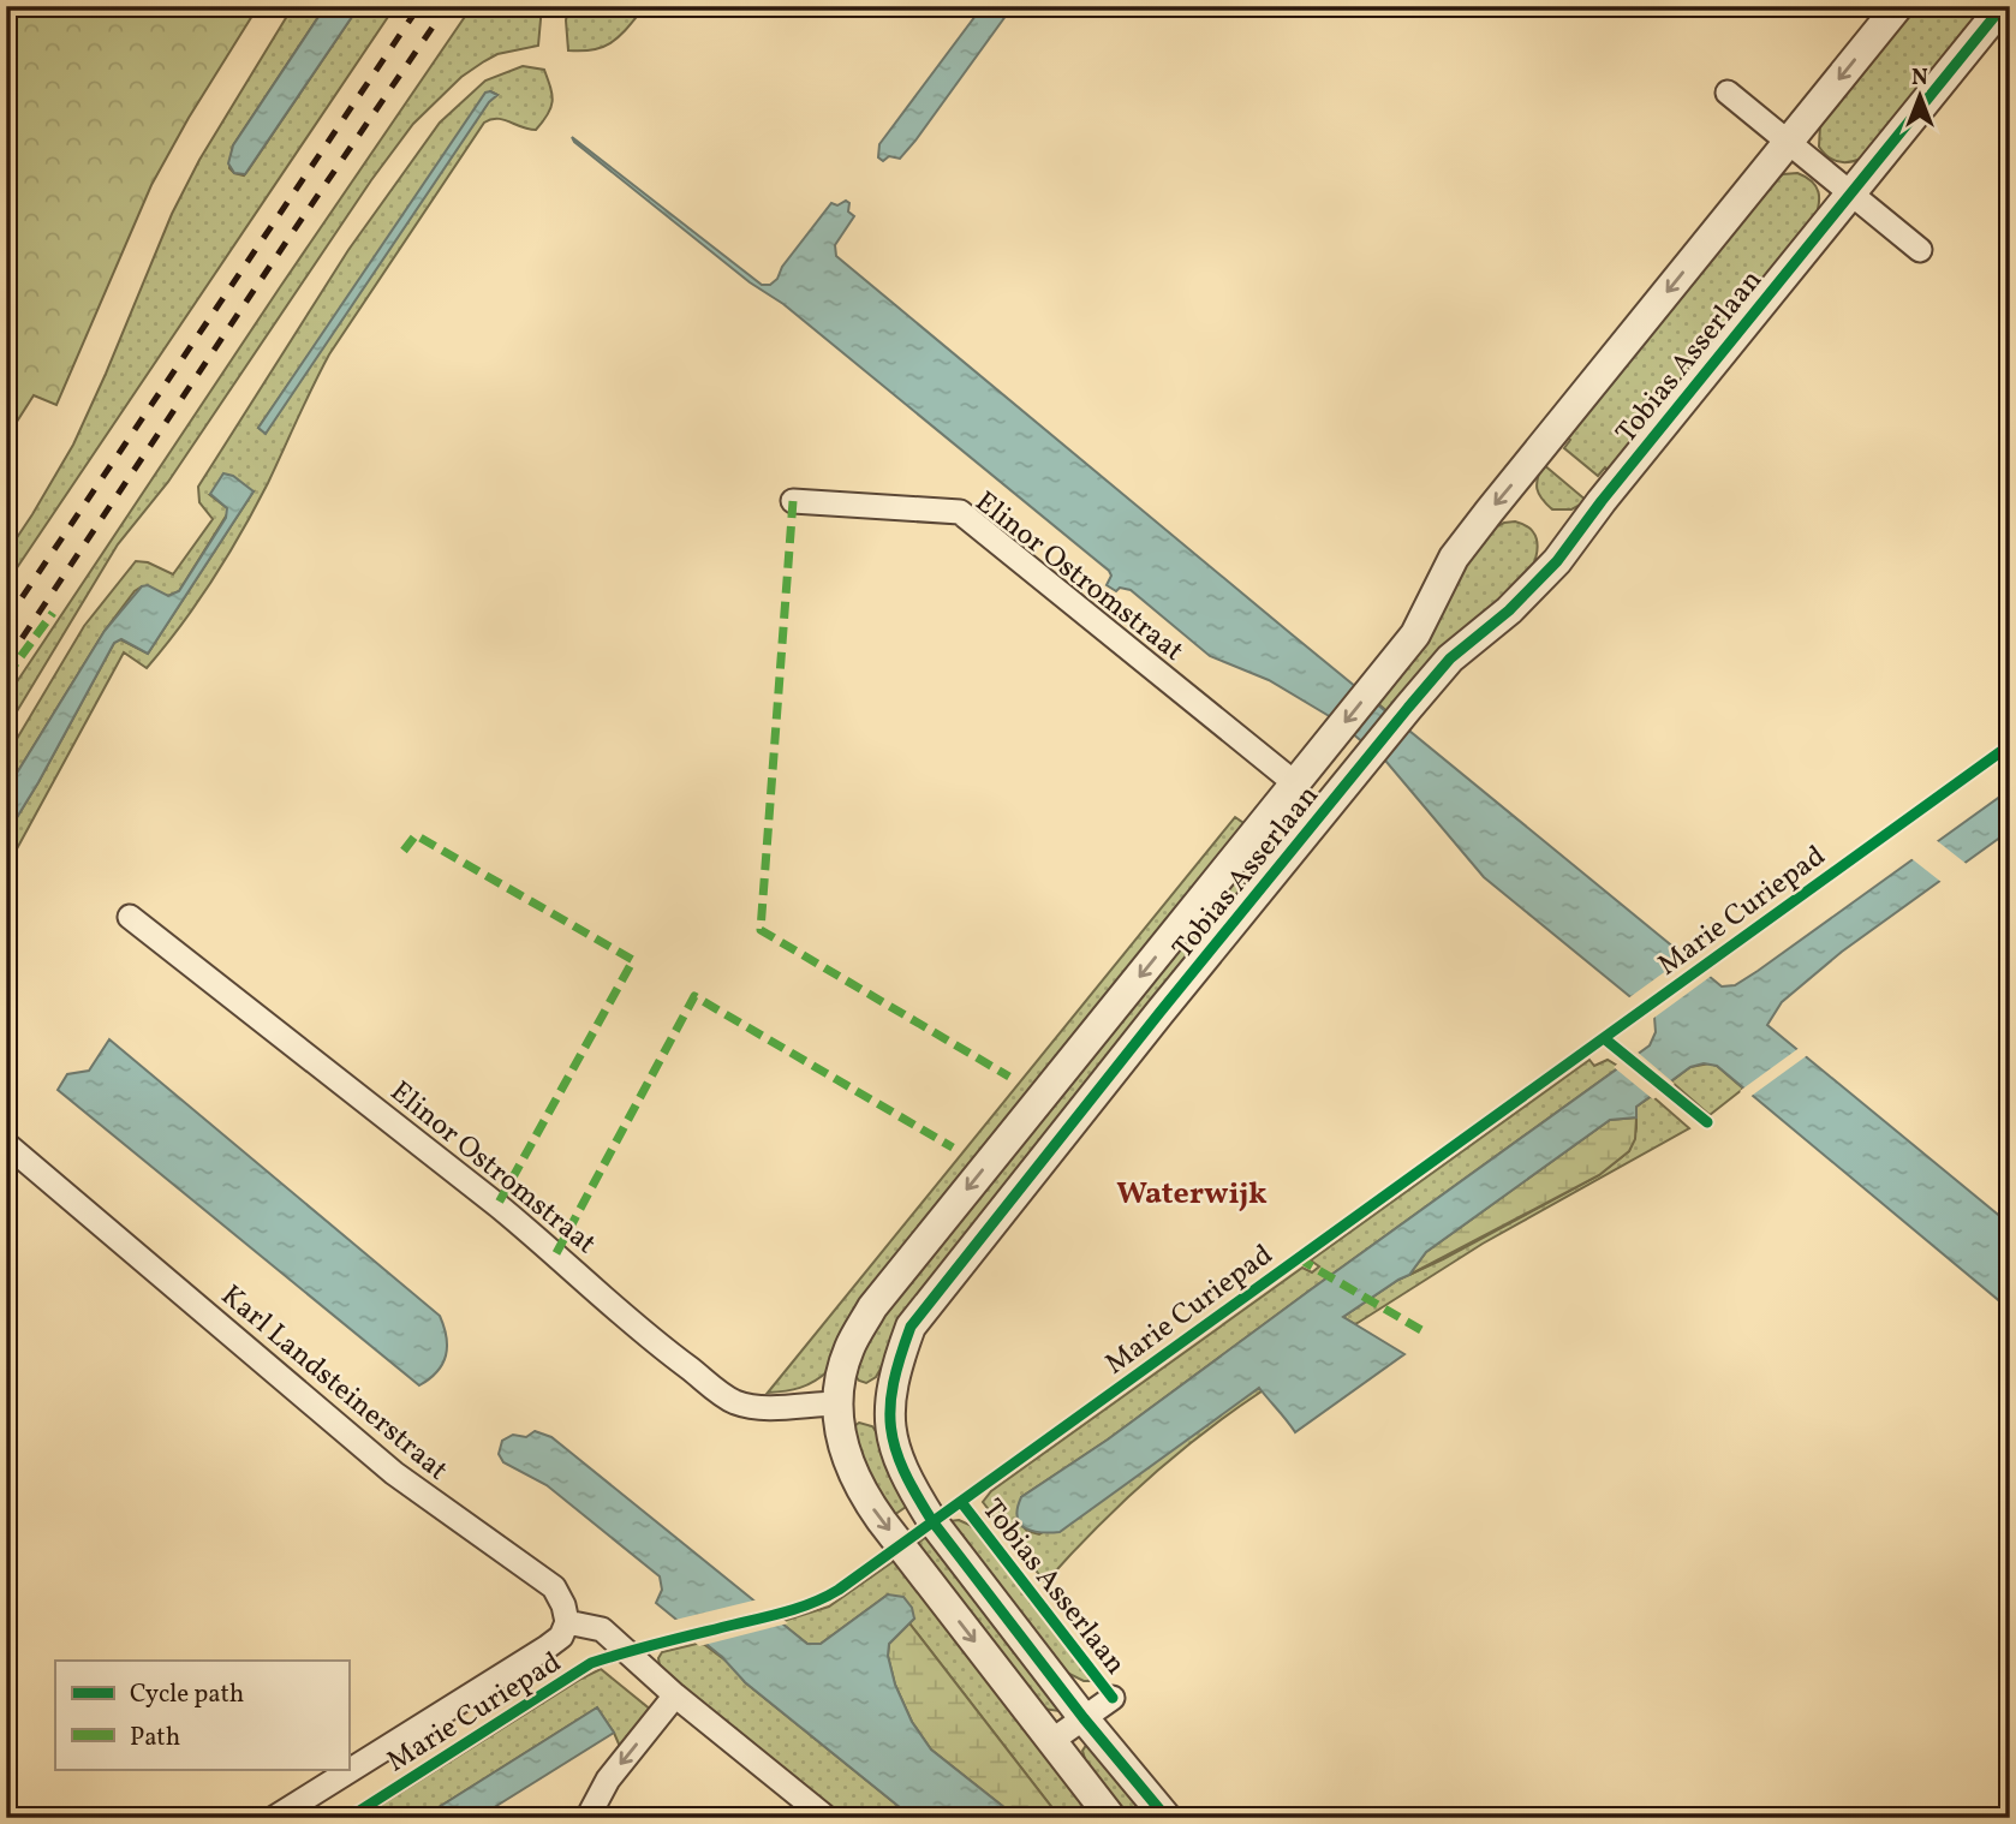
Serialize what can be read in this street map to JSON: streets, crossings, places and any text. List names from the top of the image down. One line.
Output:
{"streets":{"street":["Tobias Asserlaan","Elinor Ostromstraat","Karl Landsteinerstraat"],"cycle path":["Marie Curiepad"]},"crossings":[["Tobias Asserlaan","Elinor Ostromstraat"]],"one_way":["Tobias Asserlaan"],"districts":["Waterwijk"],"legend":["Cycle path","Path"],"north":"top"}
